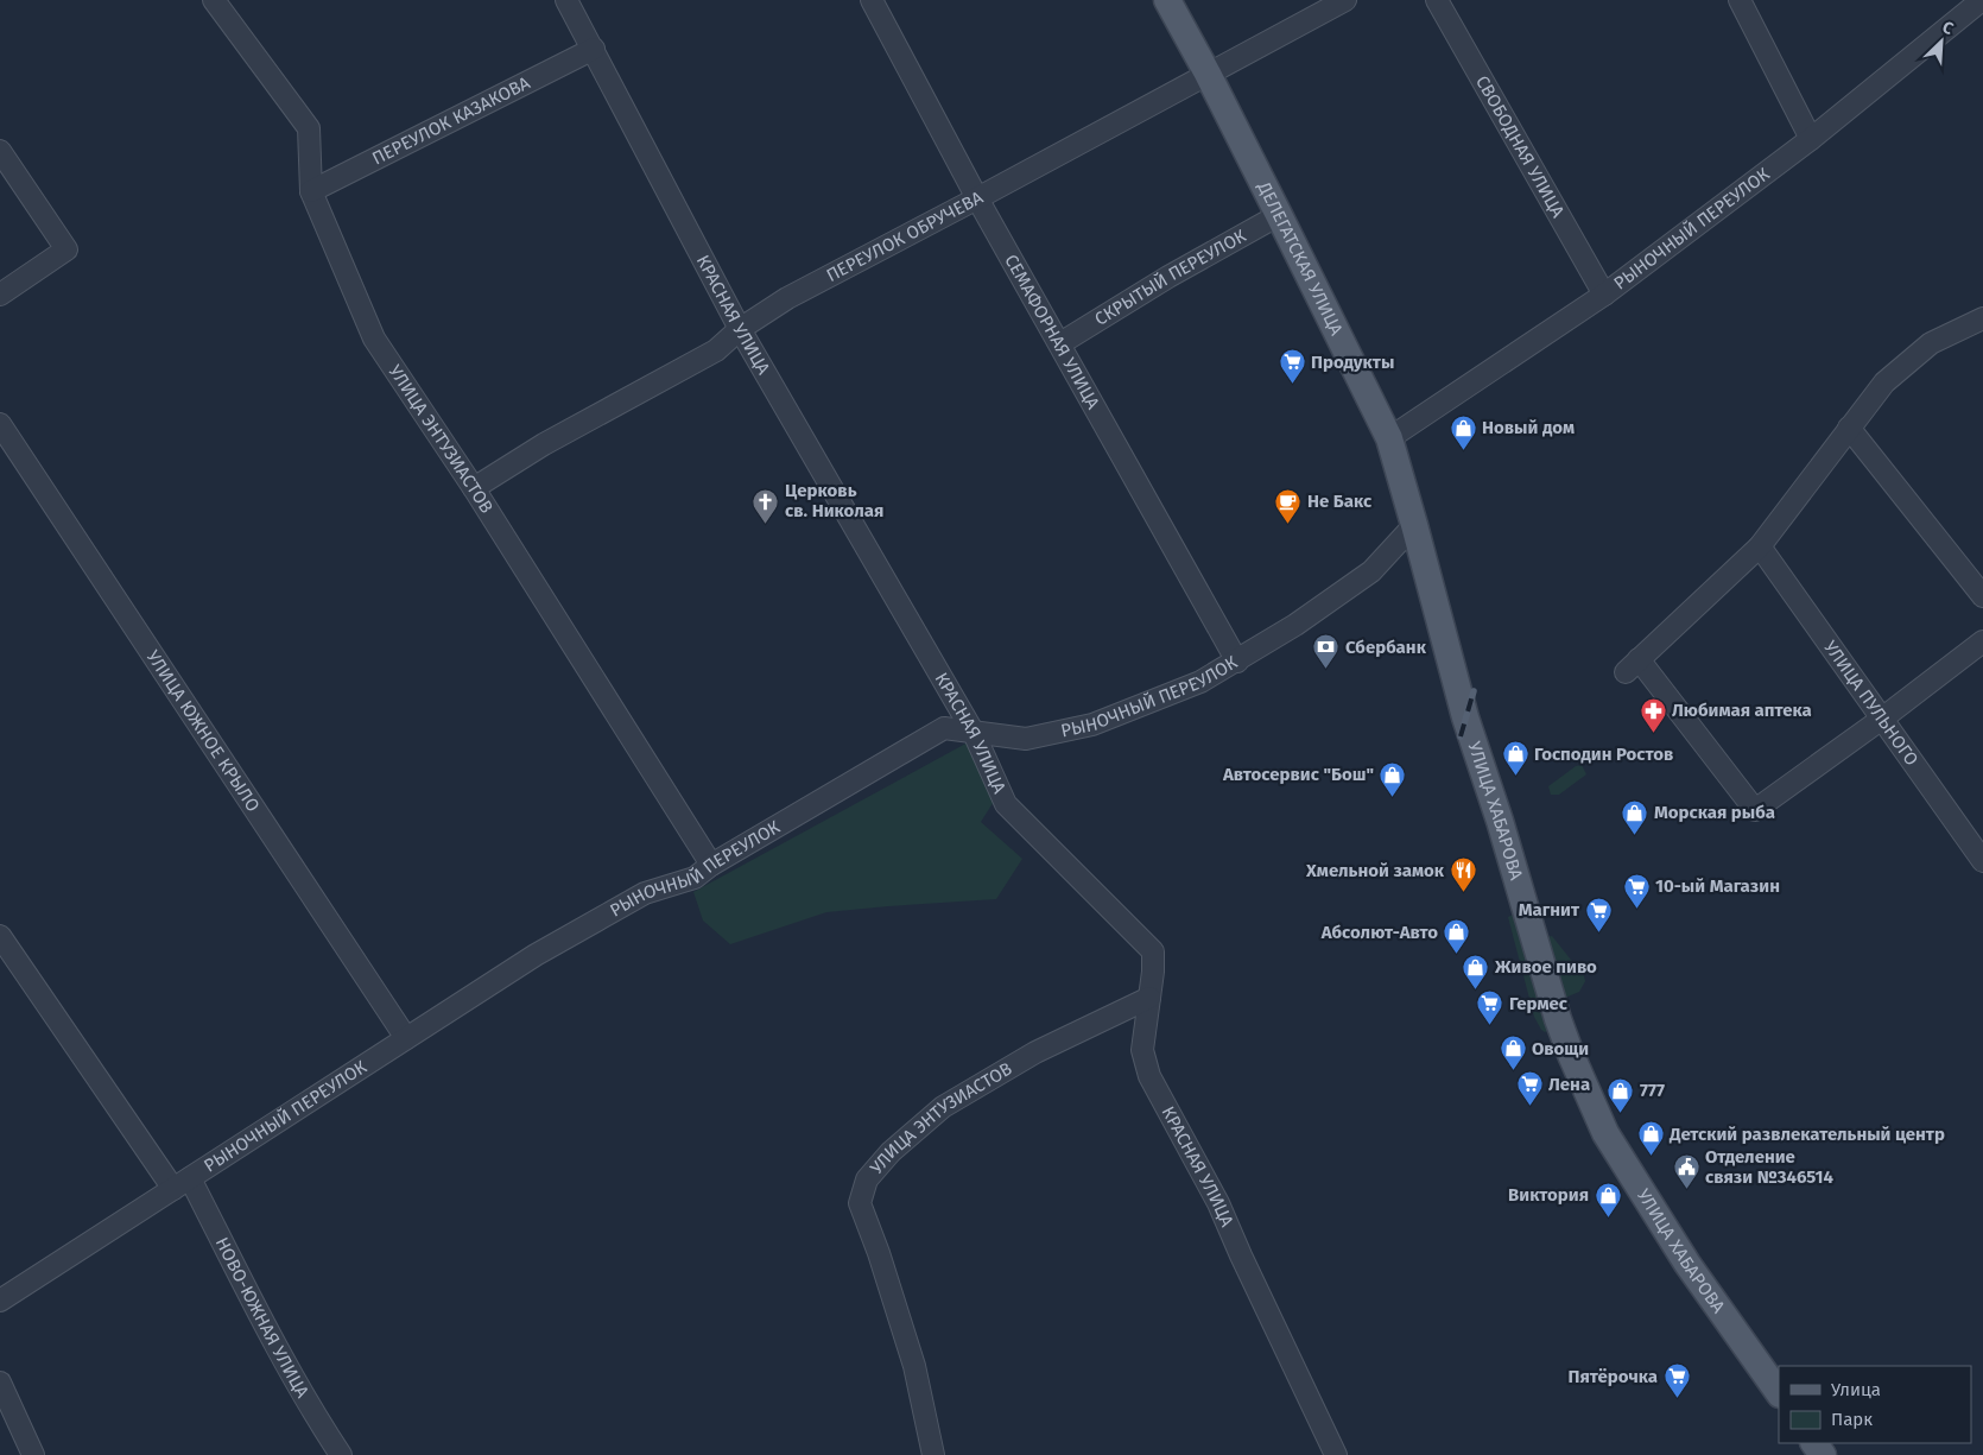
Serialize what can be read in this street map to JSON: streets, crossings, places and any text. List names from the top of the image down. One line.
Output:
{"streets":{"main road":["ДЕЛЕГАТСКАЯ УЛИЦА","УЛИЦА ХАБАРОВА"],"street":["ПЕРЕУЛОК КАЗАКОВА","СВОБОДНАЯ УЛИЦА","РЫНОЧНЫЙ ПЕРЕУЛОК","ПЕРЕУЛОК ОБРУЧЕВА","СКРЫТЫЙ ПЕРЕУЛОК","КРАСНАЯ УЛИЦА","СЕМАФОРНАЯ УЛИЦА","УЛИЦА ЭНТУЗИАСТОВ","УЛИЦА ПУЛЬНОГО","УЛИЦА ЮЖНОЕ КРЫЛО","НОВО-ЮЖНАЯ УЛИЦА"]},"crossings":[["ПЕРЕУЛОК КАЗАКОВА","КРАСНАЯ УЛИЦА"],["ПЕРЕУЛОК КАЗАКОВА","УЛИЦА ЭНТУЗИАСТОВ"],["СВОБОДНАЯ УЛИЦА","РЫНОЧНЫЙ ПЕРЕУЛОК"],["РЫНОЧНЫЙ ПЕРЕУЛОК","ДЕЛЕГАТСКАЯ УЛИЦА"],["РЫНОЧНЫЙ ПЕРЕУЛОК","КРАСНАЯ УЛИЦА"],["РЫНОЧНЫЙ ПЕРЕУЛОК","СЕМАФОРНАЯ УЛИЦА"],["РЫНОЧНЫЙ ПЕРЕУЛОК","УЛИЦА ЭНТУЗИАСТОВ"],["РЫНОЧНЫЙ ПЕРЕУЛОК","УЛИЦА ЮЖНОЕ КРЫЛО"],["РЫНОЧНЫЙ ПЕРЕУЛОК","УЛИЦА ХАБАРОВА"],["РЫНОЧНЫЙ ПЕРЕУЛОК","НОВО-ЮЖНАЯ УЛИЦА"],["ПЕРЕУЛОК ОБРУЧЕВА","ДЕЛЕГАТСКАЯ УЛИЦА"],["ПЕРЕУЛОК ОБРУЧЕВА","КРАСНАЯ УЛИЦА"],["ПЕРЕУЛОК ОБРУЧЕВА","СЕМАФОРНАЯ УЛИЦА"],["ПЕРЕУЛОК ОБРУЧЕВА","УЛИЦА ЭНТУЗИАСТОВ"],["ДЕЛЕГАТСКАЯ УЛИЦА","СКРЫТЫЙ ПЕРЕУЛОК"],["ДЕЛЕГАТСКАЯ УЛИЦА","УЛИЦА ХАБАРОВА"],["СКРЫТЫЙ ПЕРЕУЛОК","СЕМАФОРНАЯ УЛИЦА"],["КРАСНАЯ УЛИЦА","УЛИЦА ЭНТУЗИАСТОВ"]],"places":{"supermarket":["Продукты","10-ый Магазин","Магнит","Гермес","Лена","Пятёрочка"],"shop":["Новый дом","Господин Ростов","Автосервис \"Бош\"","Морская рыба","Абсолют-Авто","Живое пиво","Овощи","777","Детский развлекательный центр","Виктория"],"church":["Церковь св. Николая"],"cafe":["Не Бакс"],"bank":["Сбербанк"],"pharmacy":["Любимая аптека"],"restaurant":["Хмельной замок"],"public building":["Отделение связи №346514"]},"legend":["Улица","Парк"],"north":"top right"}
